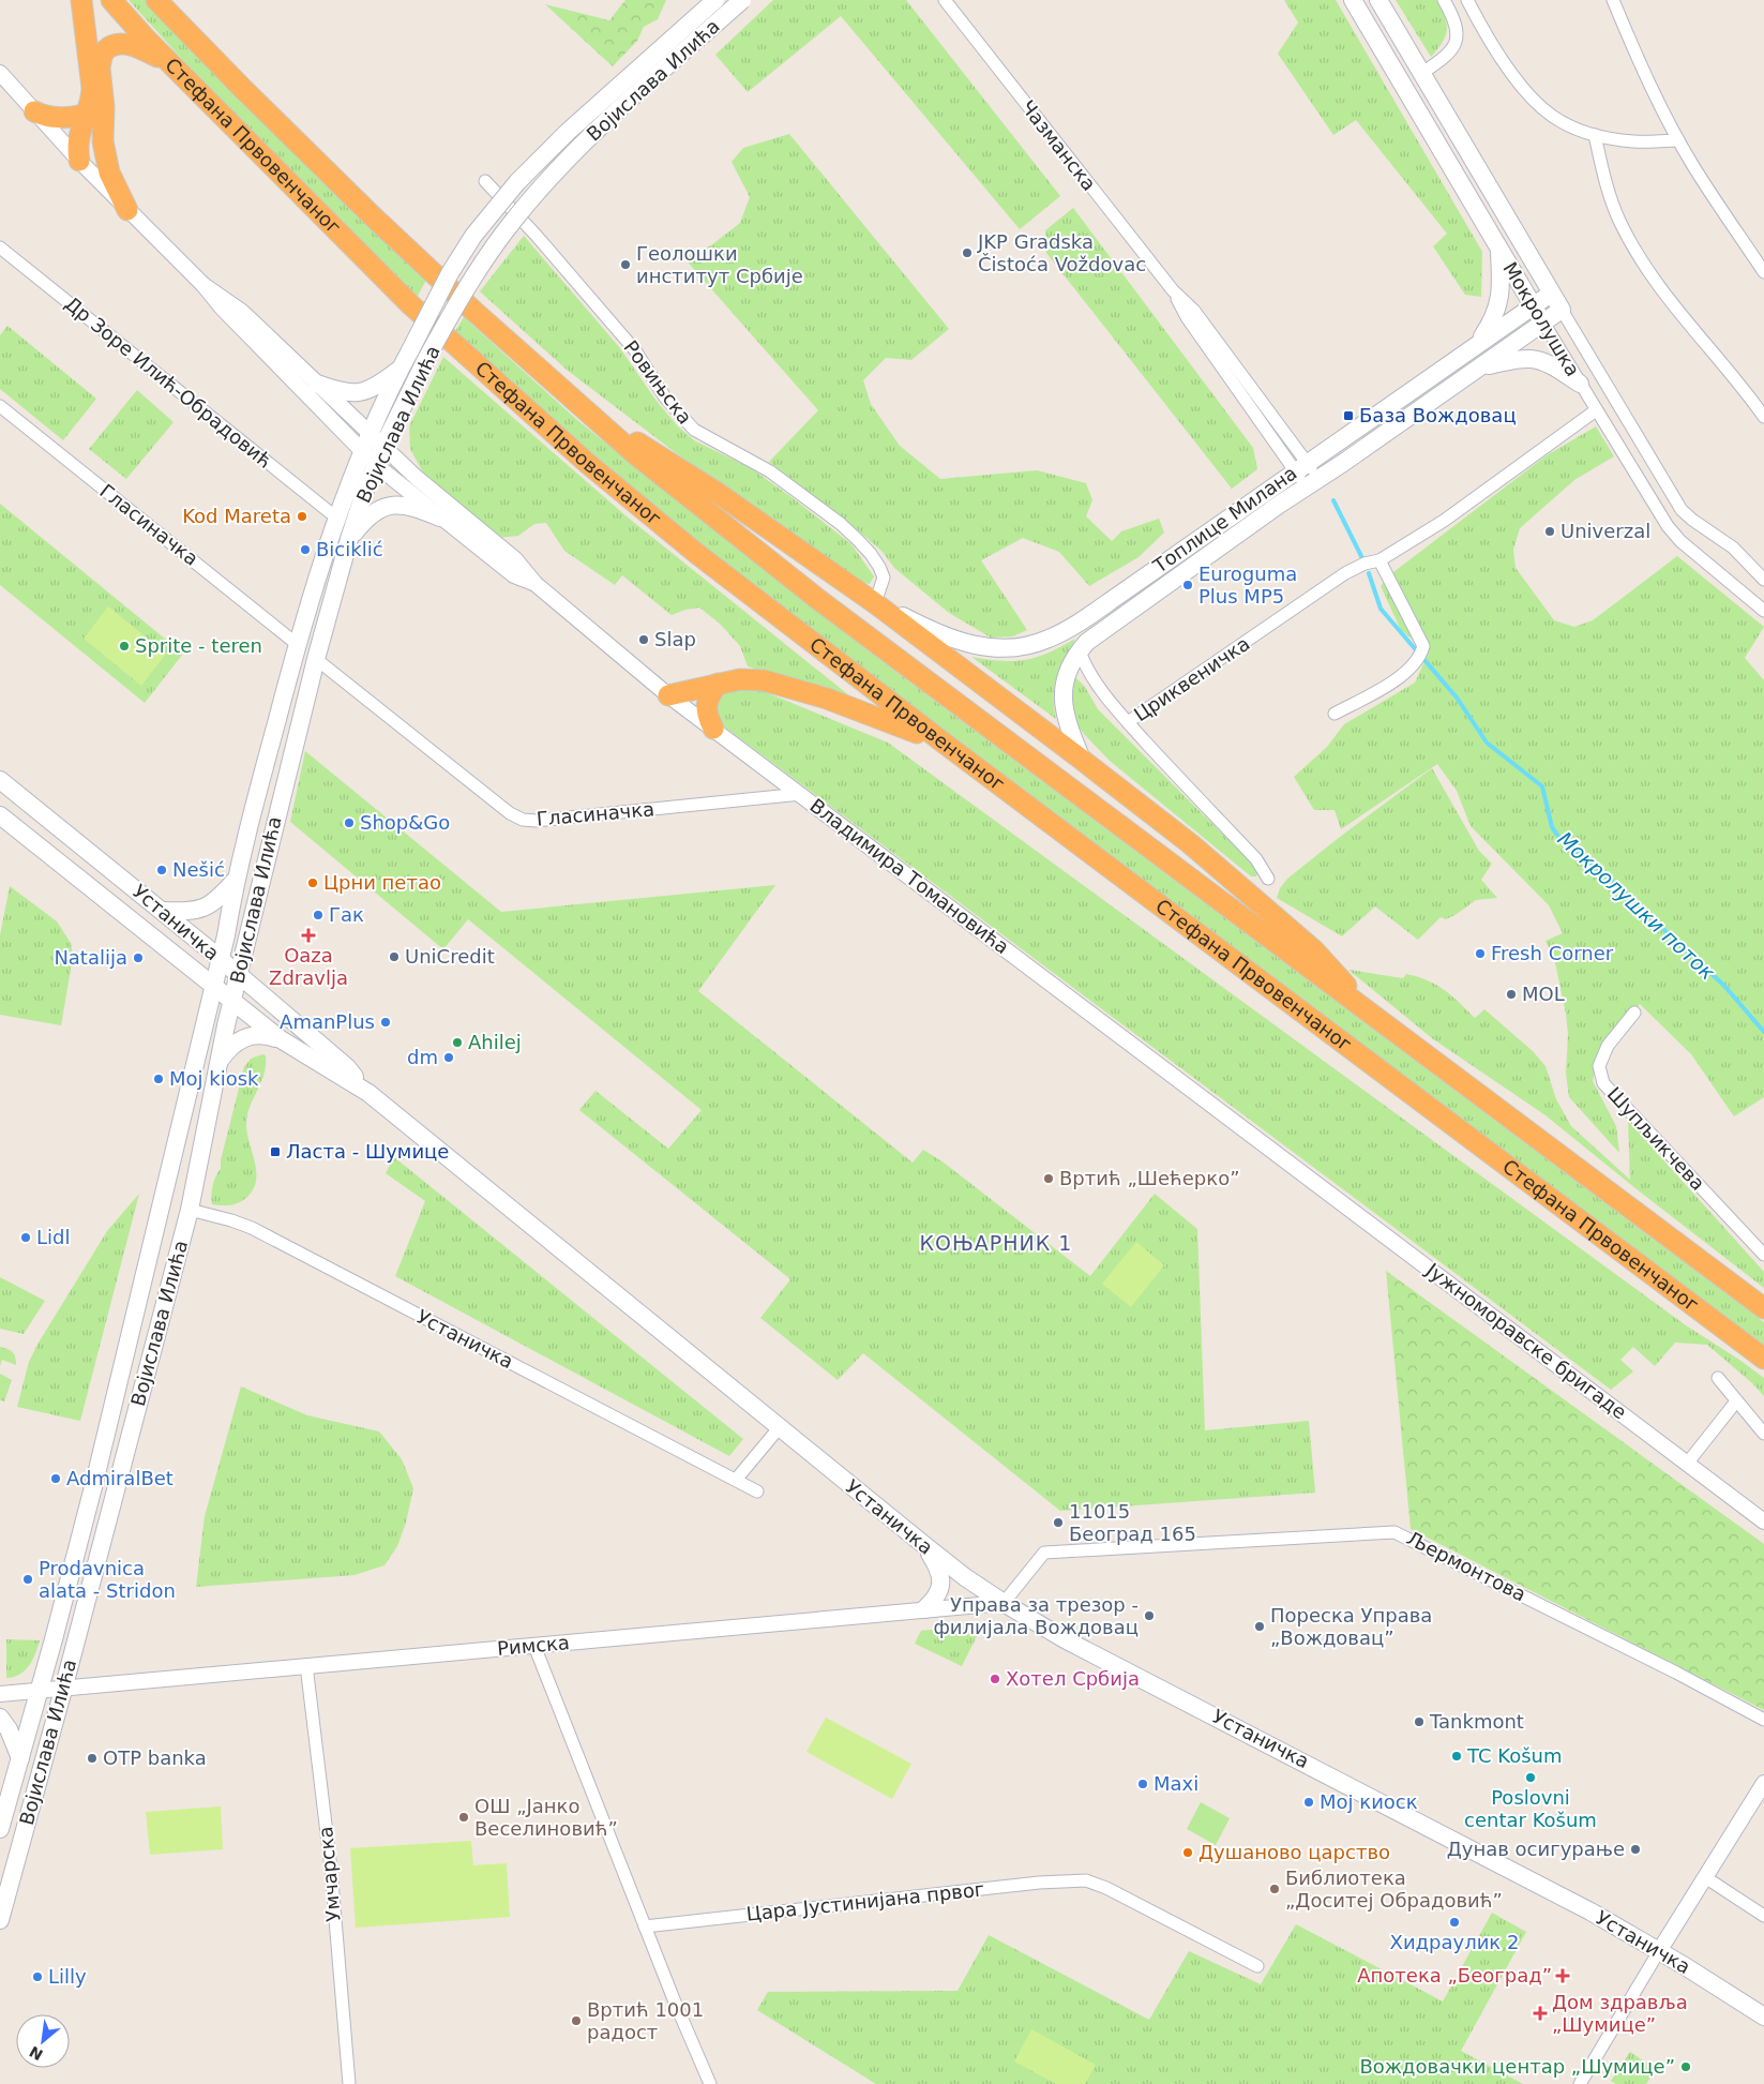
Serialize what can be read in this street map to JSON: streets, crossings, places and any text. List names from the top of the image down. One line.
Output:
{"streets":{"highway":["Стефана Првовенчаног"],"main road":["Војислава Илића","Мокролушка","Топлице Милана","Устаничка"],"street":["Чазманска","Др Зоре Илић-Обрадовић","Ровињска","Гласиначка","Цриквеничка","Владимира Томановића","Шупљикчева","Јужноморавске бригаде","Љермонтова","Римска","Умчарска","Цара Јустинијана првог"]},"crossings":[["Војислава Илића","Др Зоре Илић-Обрадовић"],["Војислава Илића","Гласиначка"],["Војислава Илића","Владимира Томановића"],["Војислава Илића","Устаничка"],["Војислава Илића","Римска"],["Чазманска","Топлице Милана"],["Мокролушка","Топлице Милана"],["Мокролушка","Цриквеничка"],["Ровињска","Топлице Милана"],["Гласиначка","Владимира Томановића"],["Владимира Томановића","Јужноморавске бригаде"],["Устаничка","Љермонтова"],["Устаничка","Римска"],["Љермонтова","Римска"],["Римска","Умчарска"]],"districts":["КОЊАРНИК 1"],"water":["Мокролушки поток"],"places":{"other":["JKP Gradska Čistoća Voždovac","Геолошки институт Србије","Kod Mareta","Univerzal","Biciklić","Euroguma Plus MP5","Slap","Sprite - teren","Shop&Go","Nešić","Црни петао","Гак","Fresh Corner","UniCredit","Natalija","MOL","AmanPlus","Ahilej","dm","Moj kiosk","Вртић „Шећерко”","Lidl","AdmiralBet","11015 Београд 165","Prodavnica alata - Stridon","Управа за трезор - филијала Вождовац","Пореска Управа „Вождовац”","Хотел Србија","Tankmont","TC Košum","OTP banka","Poslovni centar Košum","Maxi","Мој киоск","ОШ „Јанко Веселиновић”","Дунав осигурање","Душаново царство","Библиотека „Доситеј Обрадовић”","Хидраулик 2","Lilly","Вртић 1001 радост","Вождовачки центар „Шумице”"],"transit":["База Вождовац","Ласта - Шумице"],"health":["Oaza Zdravlja","Апотека „Београд”","Дом здравља „Шумице”"]},"north":"bottom left"}
